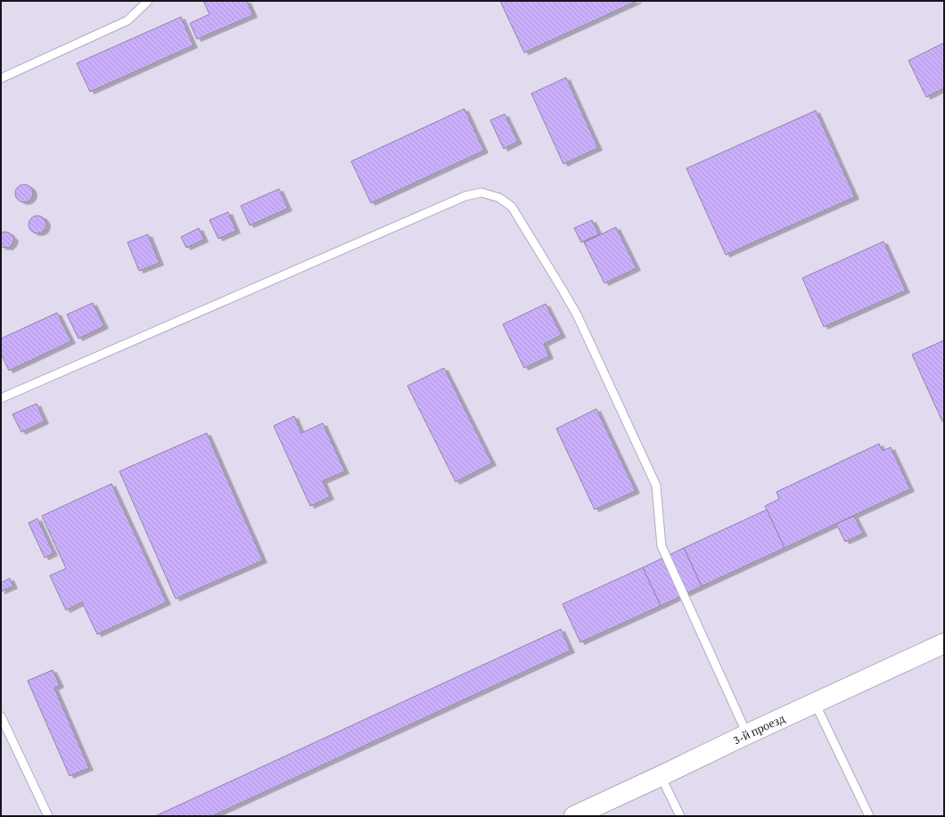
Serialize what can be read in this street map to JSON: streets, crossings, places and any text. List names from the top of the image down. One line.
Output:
{"streets":{"street":["3-й проезд"]}}
